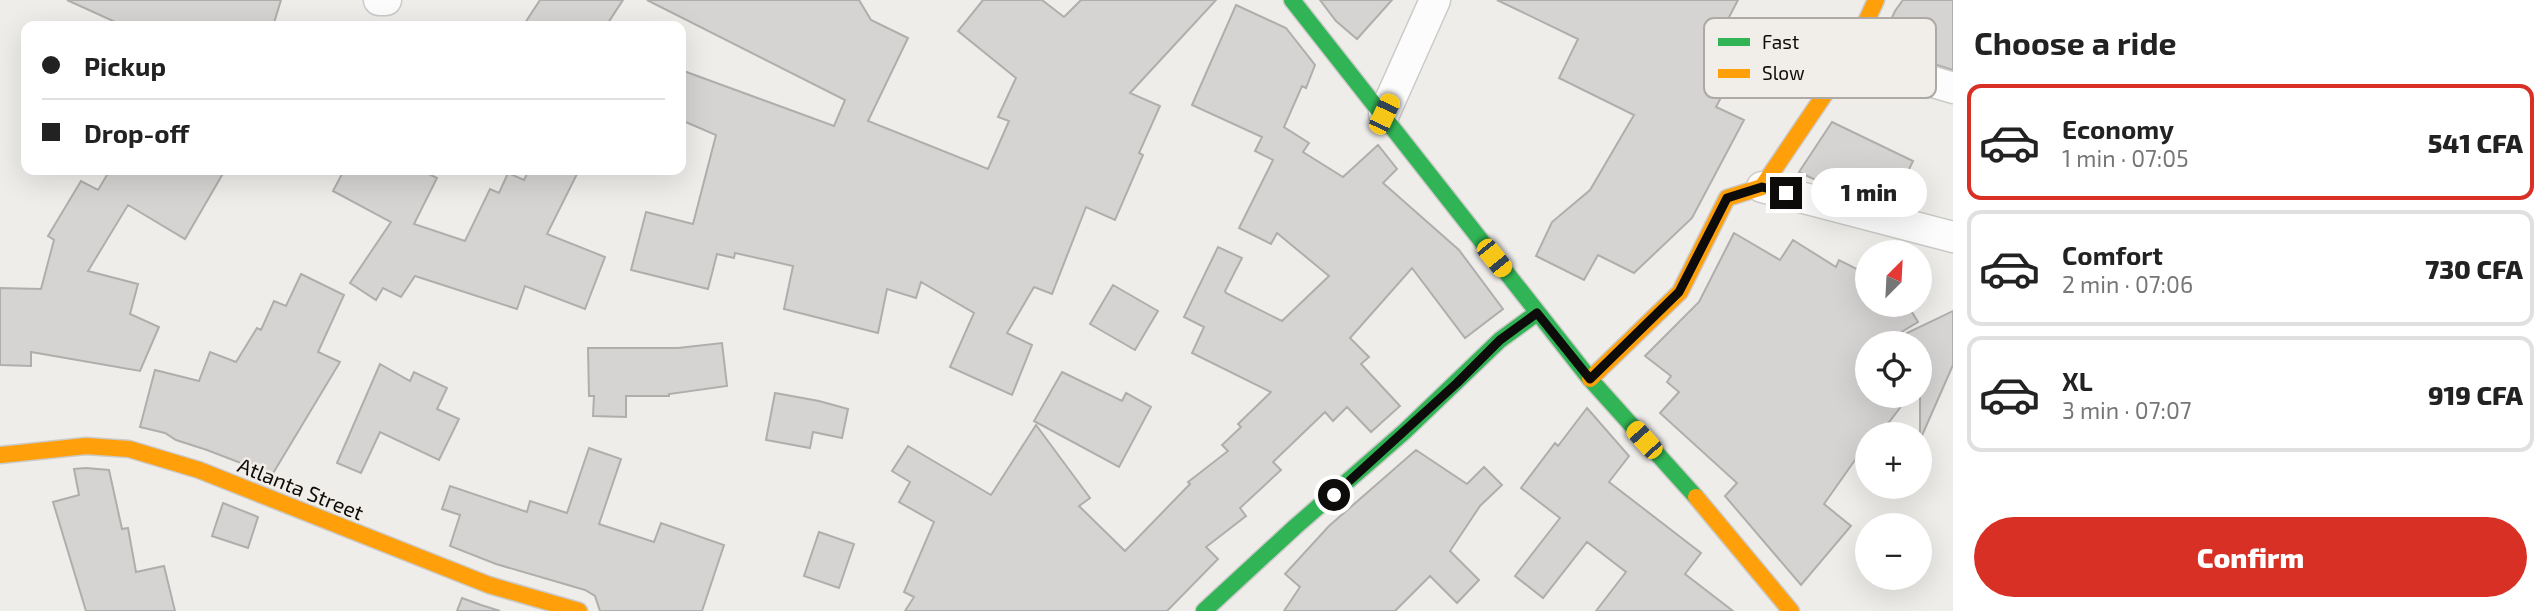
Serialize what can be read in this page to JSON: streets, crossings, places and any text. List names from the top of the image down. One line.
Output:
{"streets":{"street":["Atlanta Street"]},"legend":["Fast","Slow"],"north":"top right","page":{"heading":"Choose a ride","banner":["Pickup","Drop-off"],"list":[{"name":"Economy","note":"1 min · 07:05","value":"541 CFA"},{"name":"Comfort","note":"2 min · 07:06","value":"730 CFA"},{"name":"XL","note":"3 min · 07:07","value":"919 CFA"}],"bubble":"1 min","map_buttons":["+","−"],"buttons":"Confirm"}}
